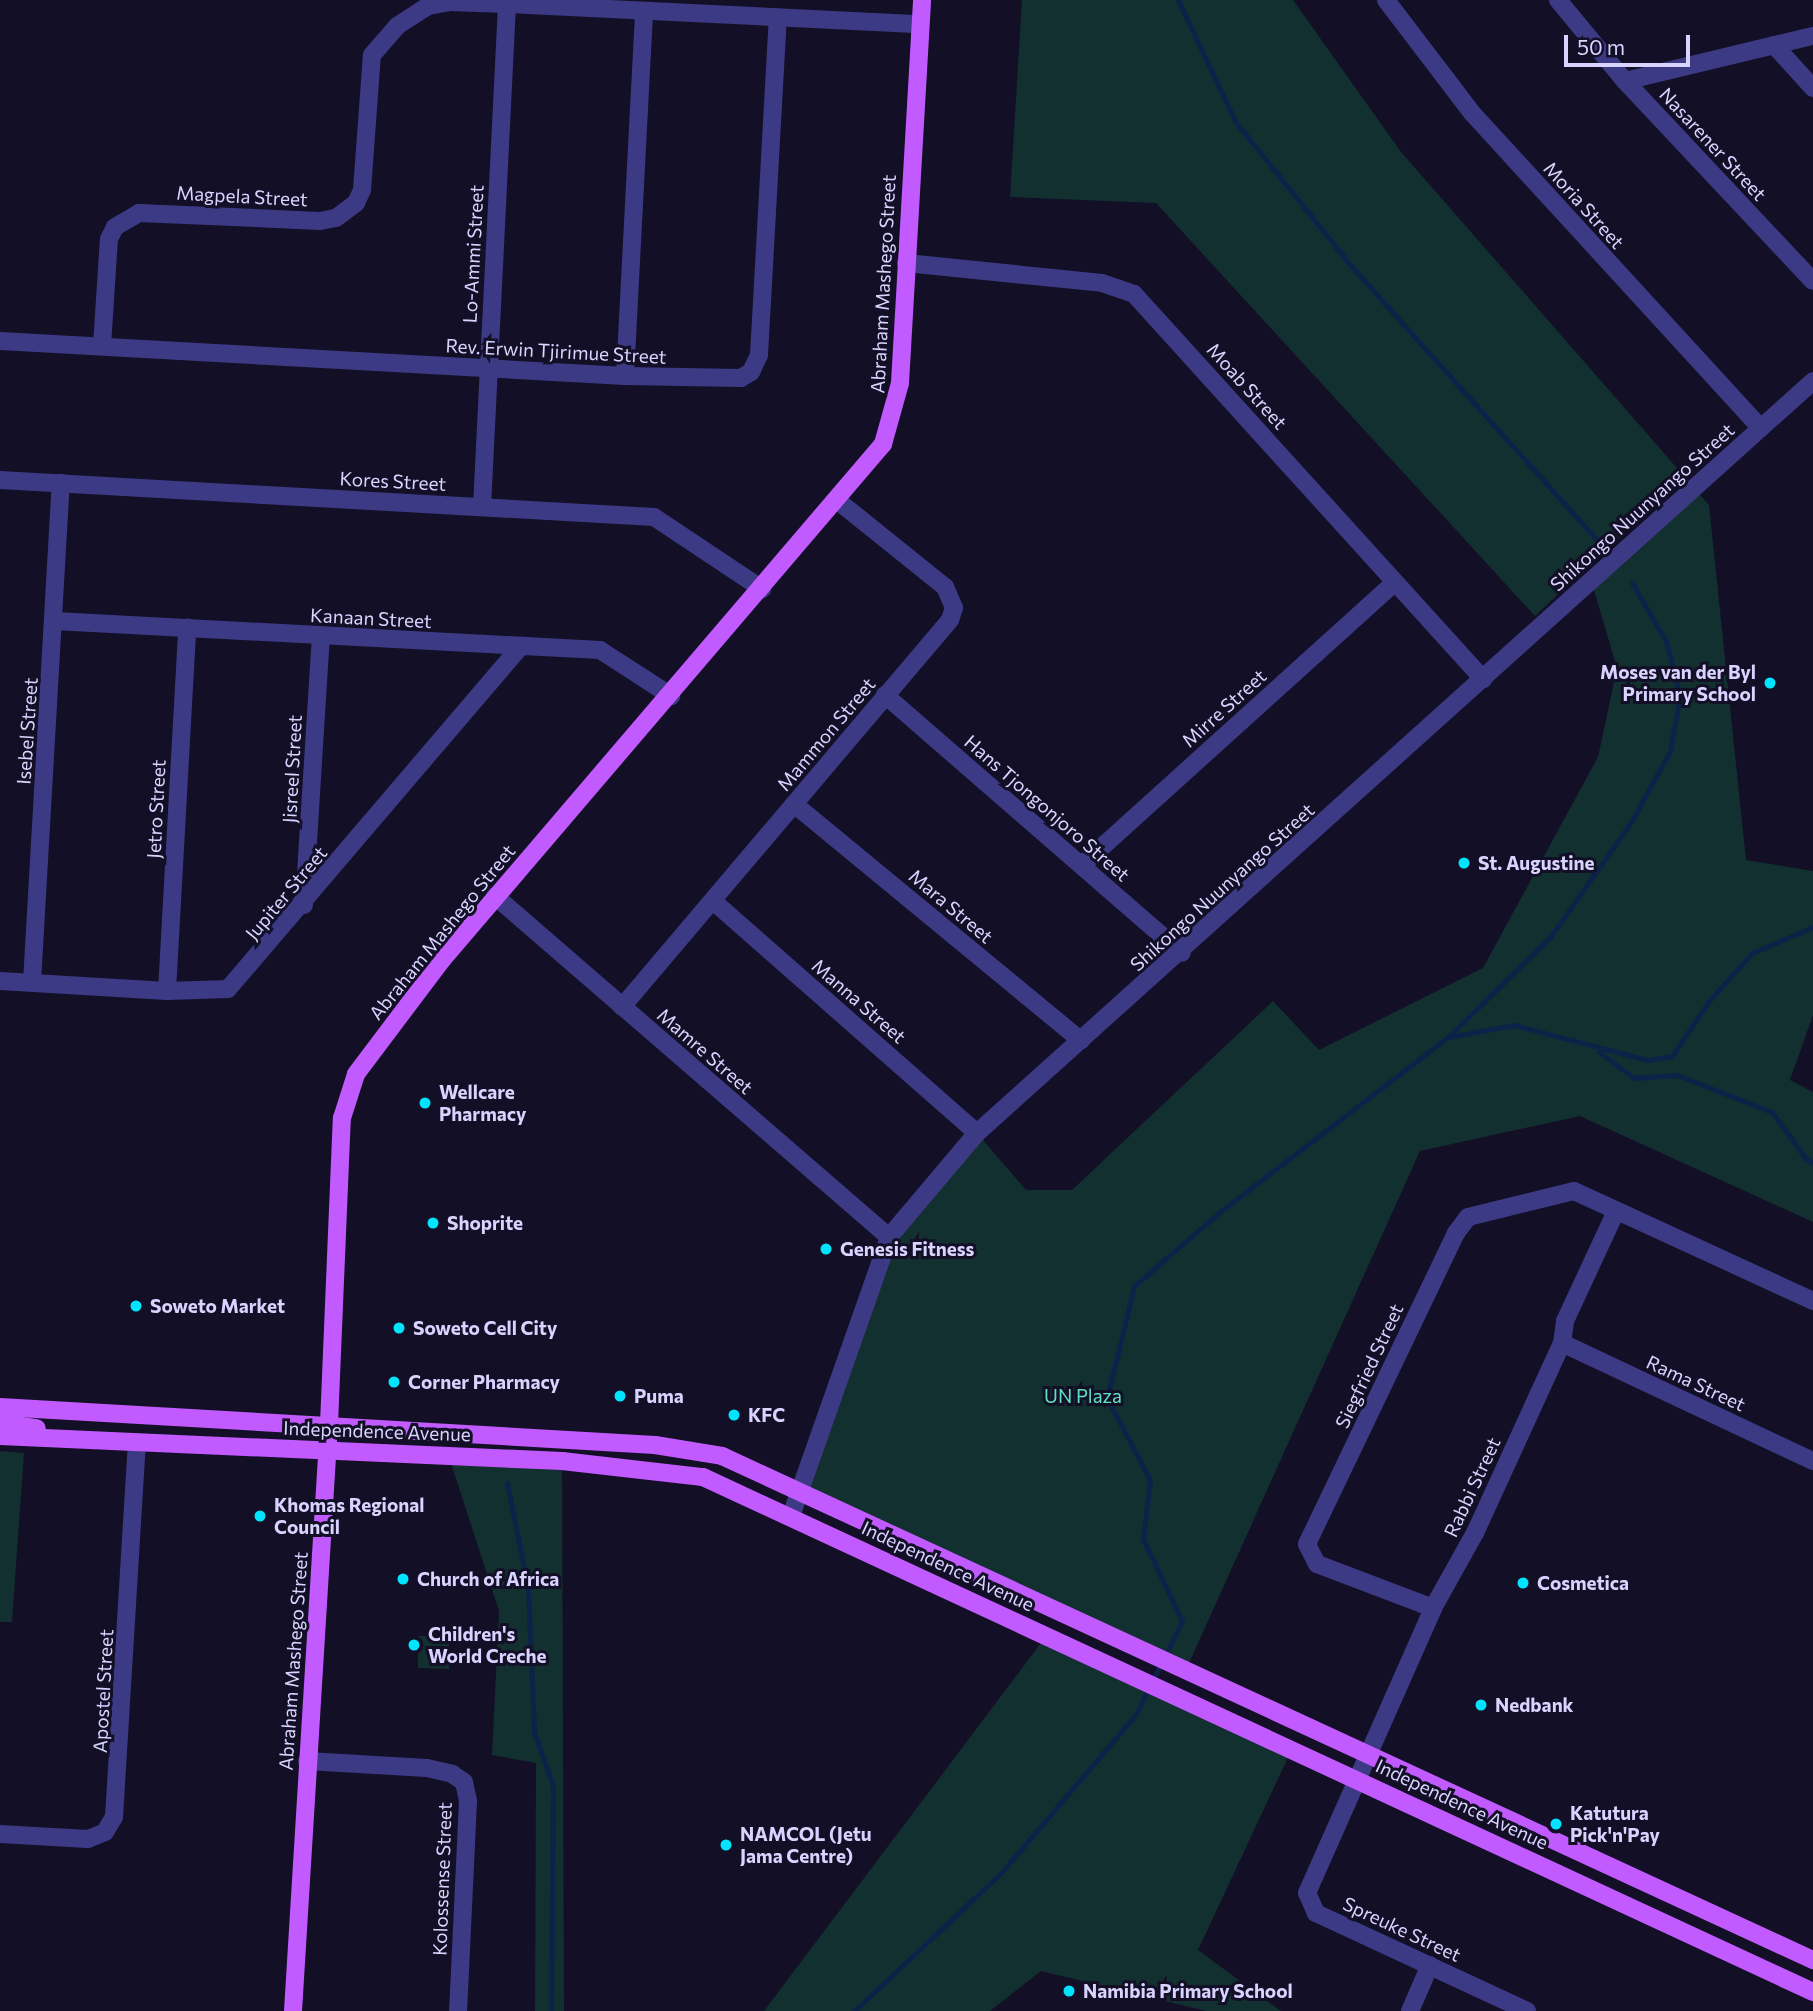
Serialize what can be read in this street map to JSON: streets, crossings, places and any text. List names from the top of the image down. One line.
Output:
{"streets":{"main road":["Abraham Mashego Street","Independence Avenue"],"street":["Nasarener Street","Magpela Street","Moria Street","Lo-Ammi Street","Rev. Erwin Tjirimue Street","Moab Street","Kores Street","Shikongo Nuunyango Street","Kanaan Street","Mirre Street","Isebel Street","Mammon Street","Jisreel Street","Hans Tjongonjoro Street","Jetro Street","Jupiter Street","Mara Street","Manna Street","Mamre Street","Siegfried Street","Rama Street","Rabbi Street","Apostel Street","Kolossense Street","Spreuke Street"]},"crossings":[["Magpela Street","Lo-Ammi Street"],["Magpela Street","Abraham Mashego Street"],["Magpela Street","Rev. Erwin Tjirimue Street"],["Moria Street","Shikongo Nuunyango Street"],["Lo-Ammi Street","Rev. Erwin Tjirimue Street"],["Lo-Ammi Street","Kores Street"],["Abraham Mashego Street","Moab Street"],["Abraham Mashego Street","Kores Street"],["Abraham Mashego Street","Kanaan Street"],["Abraham Mashego Street","Mammon Street"],["Abraham Mashego Street","Mamre Street"],["Abraham Mashego Street","Independence Avenue"],["Abraham Mashego Street","Kolossense Street"],["Moab Street","Shikongo Nuunyango Street"],["Moab Street","Mirre Street"],["Kores Street","Isebel Street"],["Shikongo Nuunyango Street","Hans Tjongonjoro Street"],["Shikongo Nuunyango Street","Mara Street"],["Shikongo Nuunyango Street","Manna Street"],["Shikongo Nuunyango Street","Mamre Street"],["Shikongo Nuunyango Street","Independence Avenue"],["Kanaan Street","Isebel Street"],["Kanaan Street","Jisreel Street"],["Kanaan Street","Jetro Street"],["Kanaan Street","Jupiter Street"],["Mirre Street","Hans Tjongonjoro Street"],["Isebel Street","Jupiter Street"],["Mammon Street","Hans Tjongonjoro Street"],["Mammon Street","Mara Street"],["Mammon Street","Manna Street"],["Mammon Street","Mamre Street"],["Jisreel Street","Jupiter Street"],["Jetro Street","Jupiter Street"],["Siegfried Street","Rabbi Street"],["Rama Street","Rabbi Street"],["Independence Avenue","Rabbi Street"],["Independence Avenue","Apostel Street"],["Independence Avenue","Spreuke Street"],["Rabbi Street","Spreuke Street"]],"parks":["UN Plaza"],"places":["Moses van der Byl Primary School","St. Augustine","Wellcare Pharmacy","Shoprite","Genesis Fitness","Soweto Market","Soweto Cell City","Corner Pharmacy","Puma","KFC","Khomas Regional Council","Church of Africa","Cosmetica","Children's World Creche","Nedbank","Katutura Pick'n'Pay","NAMCOL (Jetu Jama Centre)","Namibia Primary School"],"scale_bar":"50 m"}
